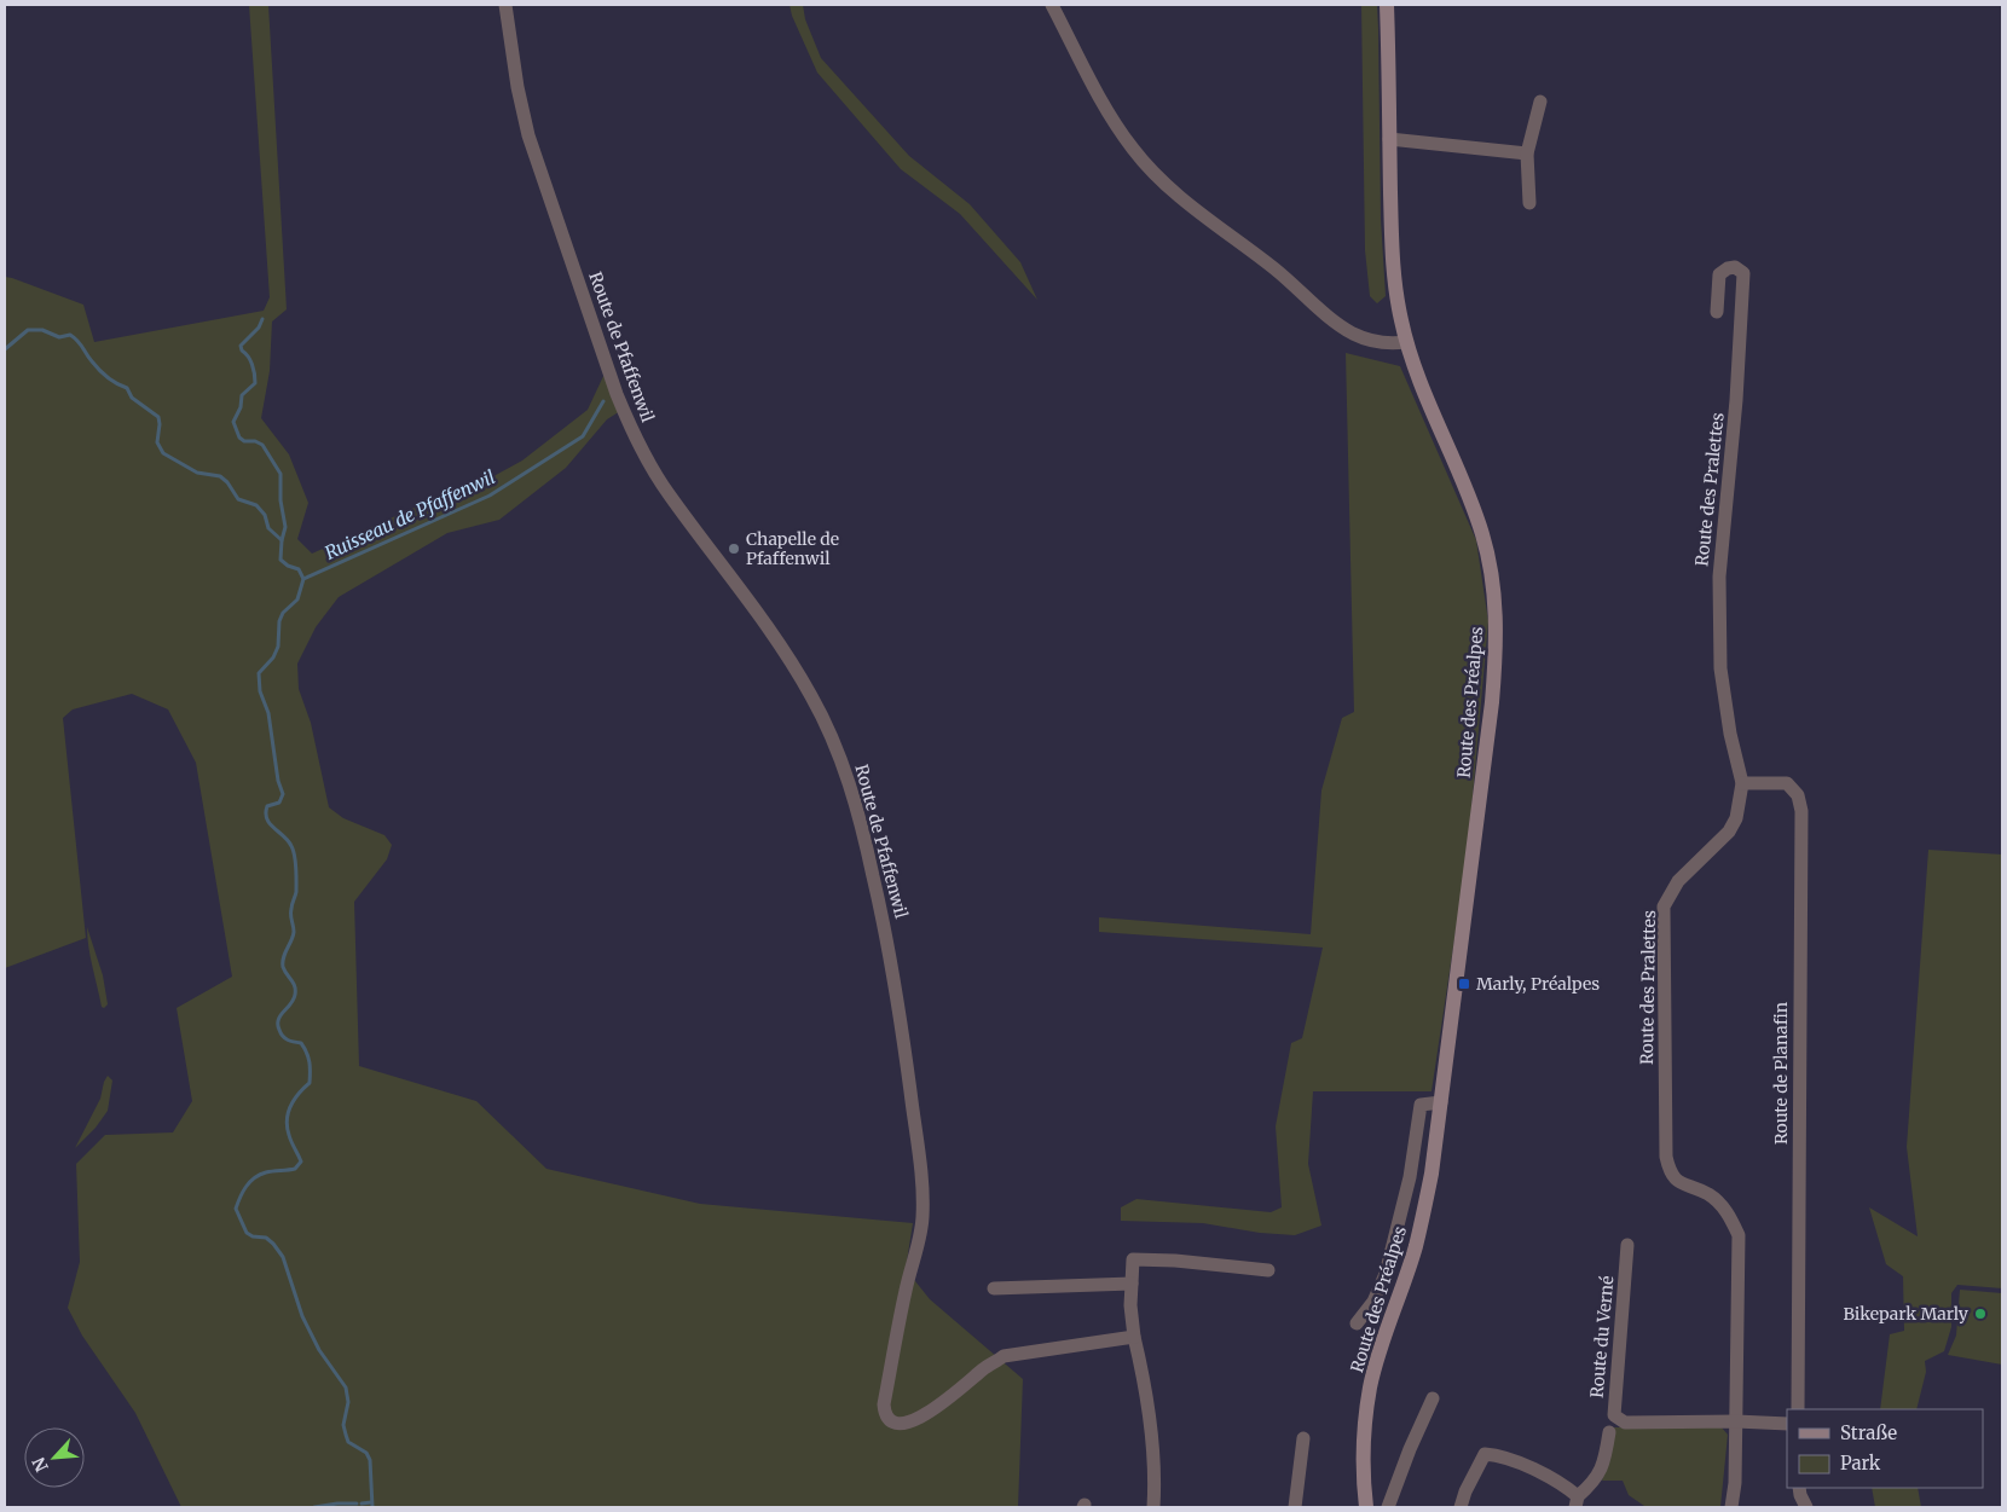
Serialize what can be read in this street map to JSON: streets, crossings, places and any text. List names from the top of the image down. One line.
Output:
{"streets":{"main road":["Route des Préalpes"],"street":["Route de Pfaffenwil","Route des Pralettes","Route de Planafin","Route du Verné"]},"crossings":[["Route des Pralettes","Route de Planafin"],["Route des Pralettes","Route du Verné"]],"water":["Ruisseau de Pfaffenwil"],"places":{"other":["Chapelle de Pfaffenwil","Bikepark Marly"],"transit":["Marly, Préalpes"]},"legend":["Straße","Park"],"north":"bottom left"}
